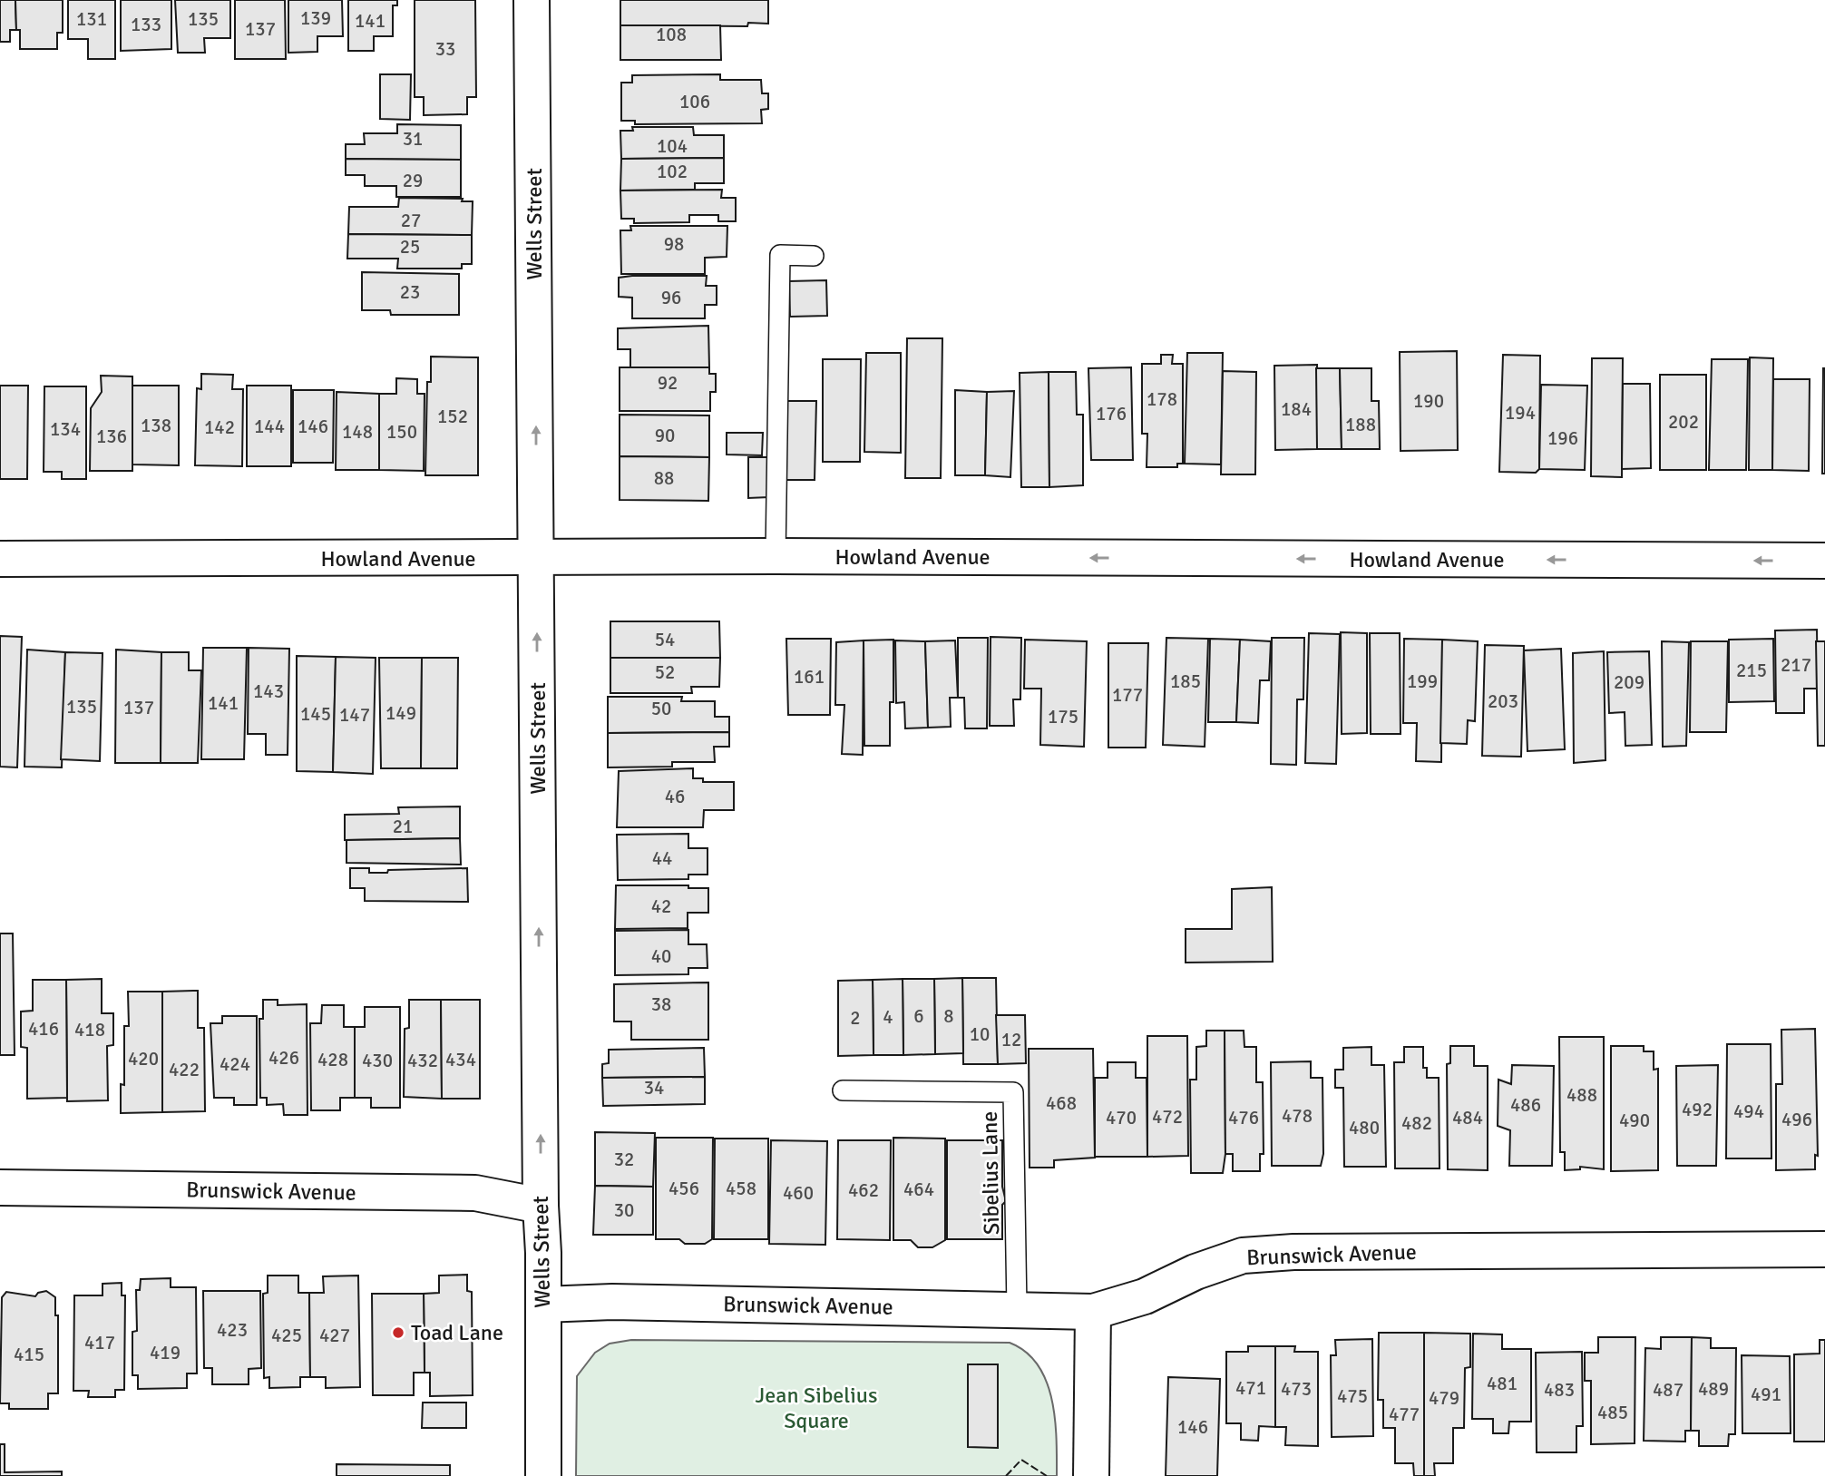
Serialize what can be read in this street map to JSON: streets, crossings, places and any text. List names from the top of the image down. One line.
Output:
{"streets":{"street":["Wells Street","Howland Avenue","Brunswick Avenue"],"lane":["Sibelius Lane"]},"crossings":[["Wells Street","Howland Avenue"],["Wells Street","Brunswick Avenue"],["Sibelius Lane","Brunswick Avenue"]],"one_way":["Wells Street","Howland Avenue"],"parks":["Jean Sibelius Square"],"places":["Toad Lane"],"house_numbers":["139","131","135","141","133","137","108","33","106","31","104","102","29","27","98","25","23","96","92","178","190","184","194","176","152","202","188","138","144","146","142","134","148","150","90","136","196","88","54","217","215","52","161","185","199","209","143","177","203","141","135","137","50","149","145","147","175","46","21","44","42","40","38","6","8","4","2","416","418","10","12","426","420","428","434","430","432","424","422","34","488","468","486","492","494","478","472","470","476","484","496","490","482","480","32","456","458","464","462","460","30","423","425","427","417","419","415","481","471","473","489","483","487","491","475","479","485","477","146"]}
